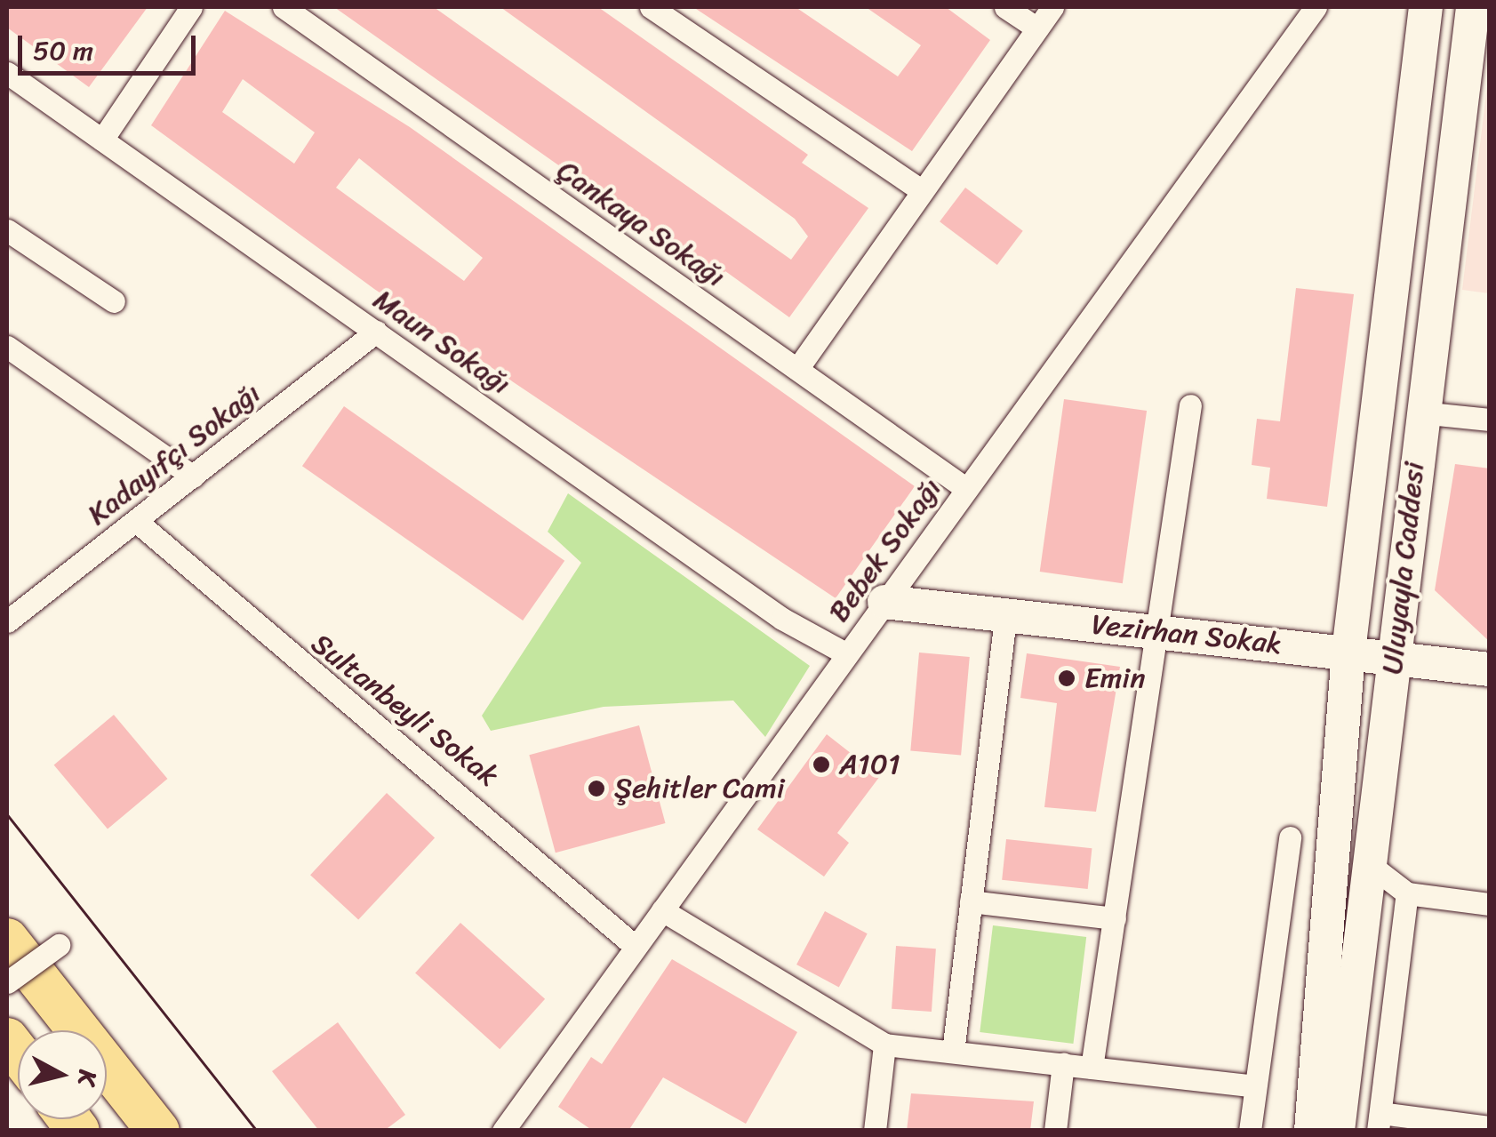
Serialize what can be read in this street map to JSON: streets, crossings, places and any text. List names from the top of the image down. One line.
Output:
{"streets":{"main road":["Uluyayla Caddesi","Vezirhan Sokak"],"street":["Çankaya Sokağı","Maun Sokağı","Kadayıfçı Sokağı","Bebek Sokağı","Sultanbeyli Sokak"]},"crossings":[["Çankaya Sokağı","Bebek Sokağı"],["Maun Sokağı","Kadayıfçı Sokağı"],["Maun Sokağı","Bebek Sokağı"],["Kadayıfçı Sokağı","Sultanbeyli Sokak"],["Bebek Sokağı","Vezirhan Sokak"],["Bebek Sokağı","Sultanbeyli Sokak"],["Uluyayla Caddesi","Vezirhan Sokak"]],"places":["Emin","A101","Şehitler Cami"],"scale_bar":"50 m","north":"right"}
